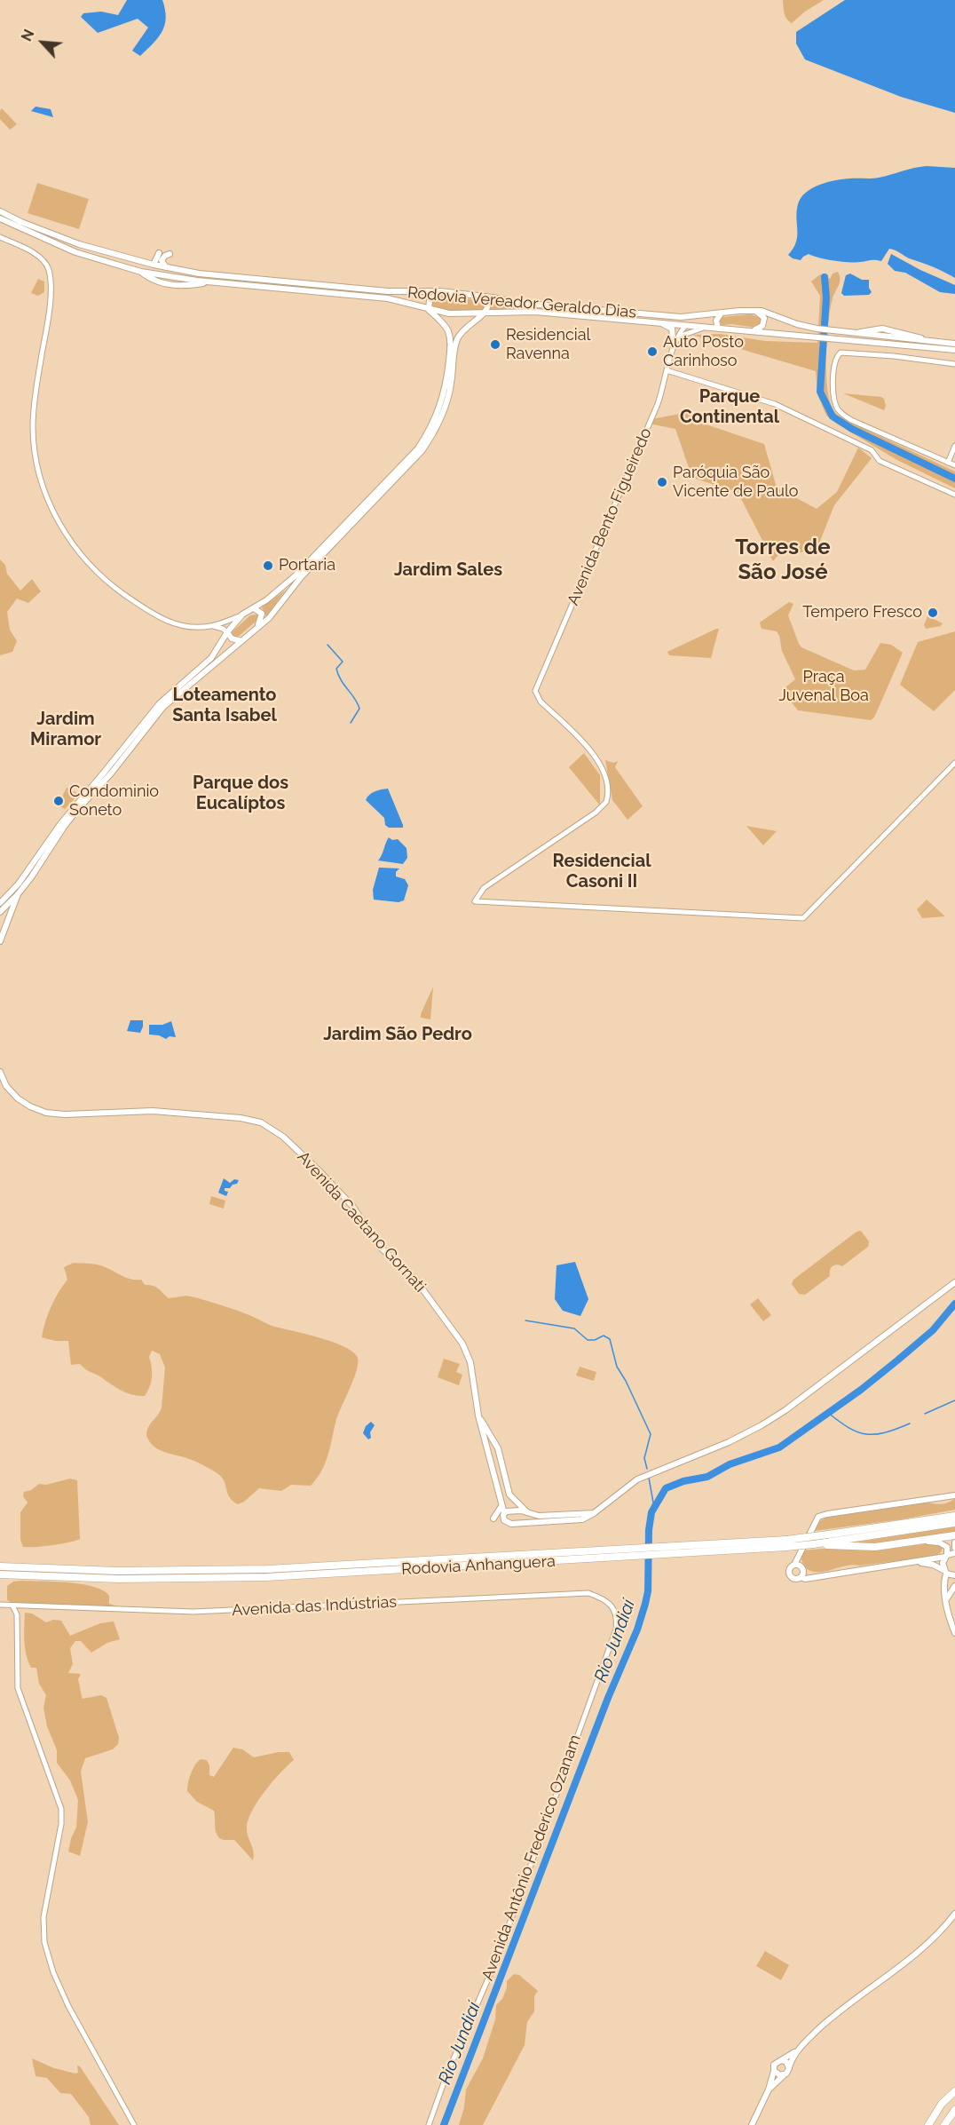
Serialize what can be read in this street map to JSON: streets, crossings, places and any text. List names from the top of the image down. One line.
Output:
{"streets":{"highway":["Rodovia Anhanguera"],"main road":["Rodovia Vereador Geraldo Dias","Avenida Caetano Gornati"],"street":["Avenida Bento Figueiredo","Avenida das Indústrias","Avenida Antônio Frederico Ozanam"]},"crossings":[["Rodovia Vereador Geraldo Dias","Avenida Bento Figueiredo"],["Avenida das Indústrias","Avenida Antônio Frederico Ozanam"]],"districts":["Parque Continental","Torres de São José","Jardim Sales","Loteamento Santa Isabel","Jardim Miramor","Parque dos Eucalíptos","Residencial Casoni II","Jardim São Pedro"],"water":["Rio Jundiaí"],"parks":["Praça Juvenal Boa"],"places":["Residencial Ravenna","Auto Posto Carinhoso","Paróquia São Vicente de Paulo","Portaria","Tempero Fresco","Condominio Soneto"],"north":"top left"}
